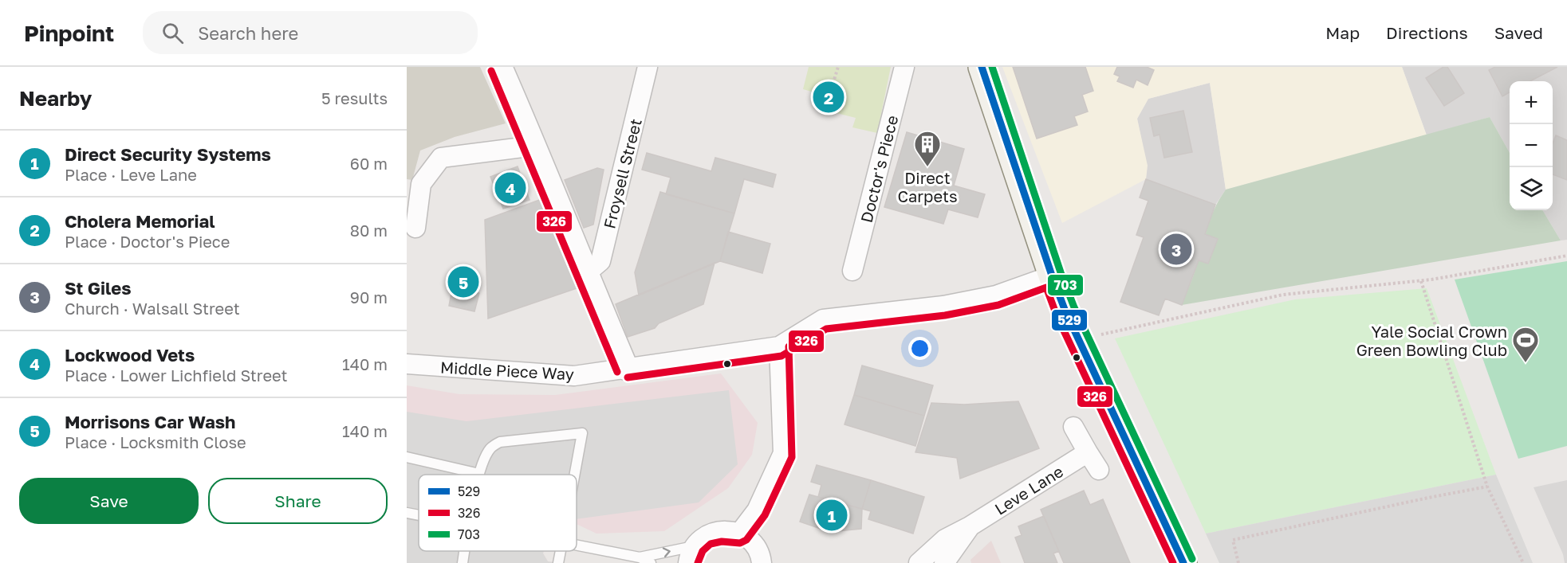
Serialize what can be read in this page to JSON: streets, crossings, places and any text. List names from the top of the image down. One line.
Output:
{"streets":{"street":["Doctor's Piece","Froysell Street","Middle Piece Way","Leve Lane"]},"places":{"building":["Direct Carpets"],"sports":["Yale Social Crown Green Bowling Club"]},"lines":["transit line 529","transit line 703","transit line 326"],"legend":["529","326","703"],"page":{"header":"Pinpoint","search":"Search here","nav":["Map","Directions","Saved"],"heading":["Nearby","5 results"],"pins":["2","4","3","5","1"],"map_buttons":["+","−"],"list":[{"mark":"1","name":"Direct Security Systems","note":"Place · Leve Lane","value":"60 m"},{"mark":"2","name":"Cholera Memorial","note":"Place · Doctor's Piece","value":"80 m"},{"mark":"3","name":"St Giles","note":"Church · Walsall Street","value":"90 m"},{"mark":"4","name":"Lockwood Vets","note":"Place · Lower Lichfield Street","value":"140 m"},{"mark":"5","name":"Morrisons Car Wash","note":"Place · Locksmith Close","value":"140 m"}],"buttons":["Save","Share"]}}
